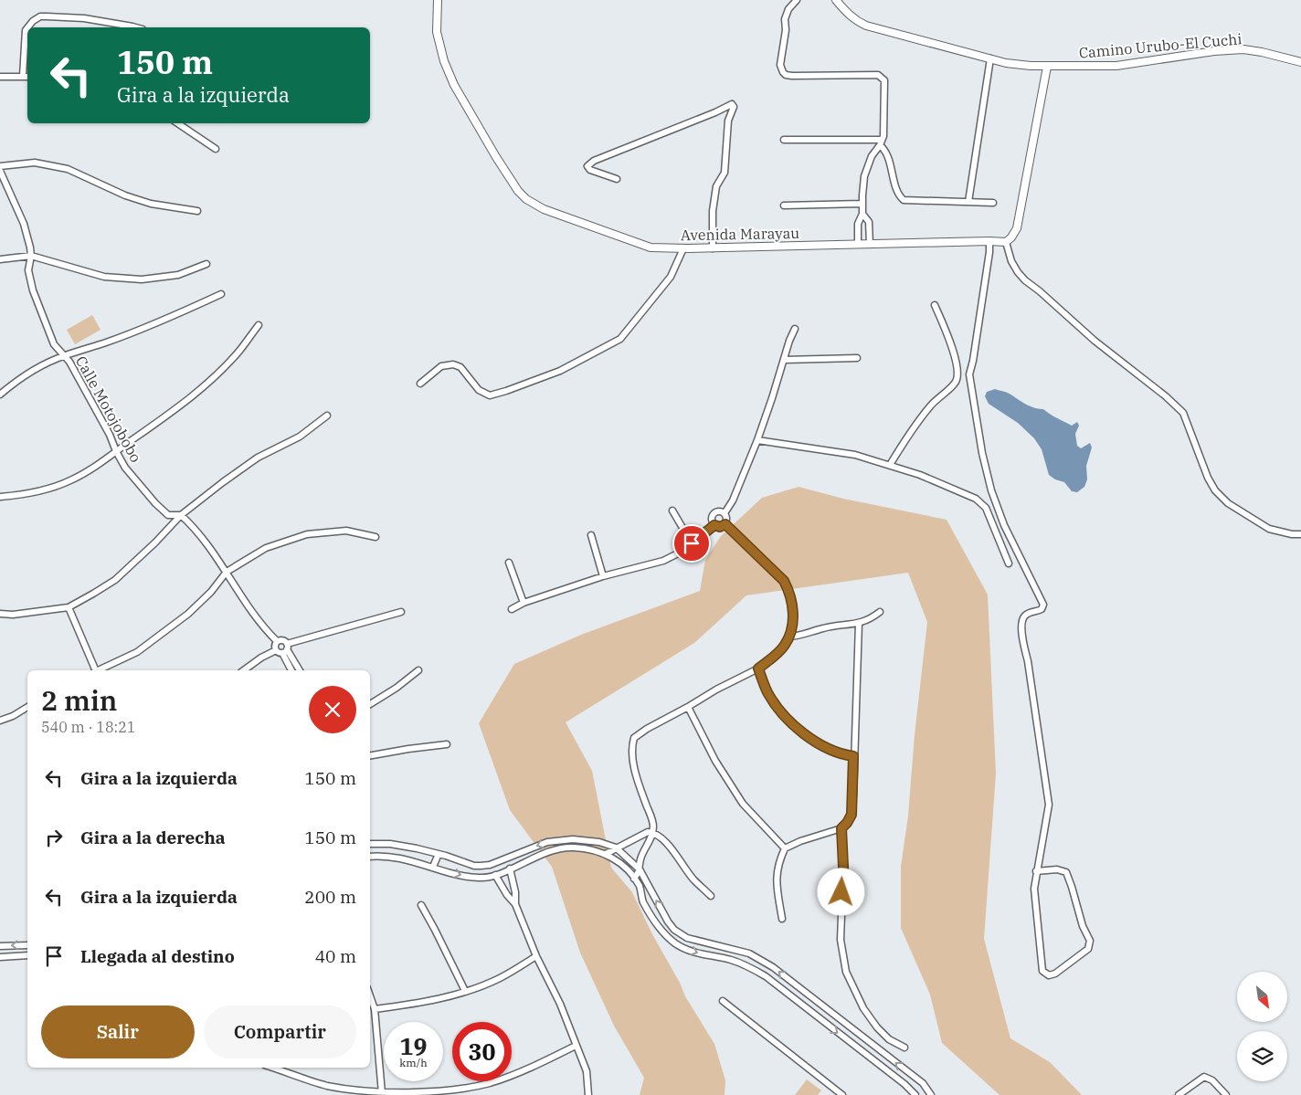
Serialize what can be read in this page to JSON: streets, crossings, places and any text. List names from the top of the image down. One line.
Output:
{"streets":{"street":["Camino Urubo-El Cuchi","Avenida Marayau","Calle Motojobobo"]},"north":"bottom right","page":{"turn":["150 m","Gira a la izquierda"],"heading":["2 min","540 m · 18:21"],"list":[{"name":"Gira a la izquierda","value":"150 m"},{"name":"Gira a la derecha","value":"150 m"},{"name":"Gira a la izquierda","value":"200 m"},{"name":"Llegada al destino","value":"40 m"}],"buttons":["Salir","Compartir"],"speed":"19 km/h","limit":"30"}}
